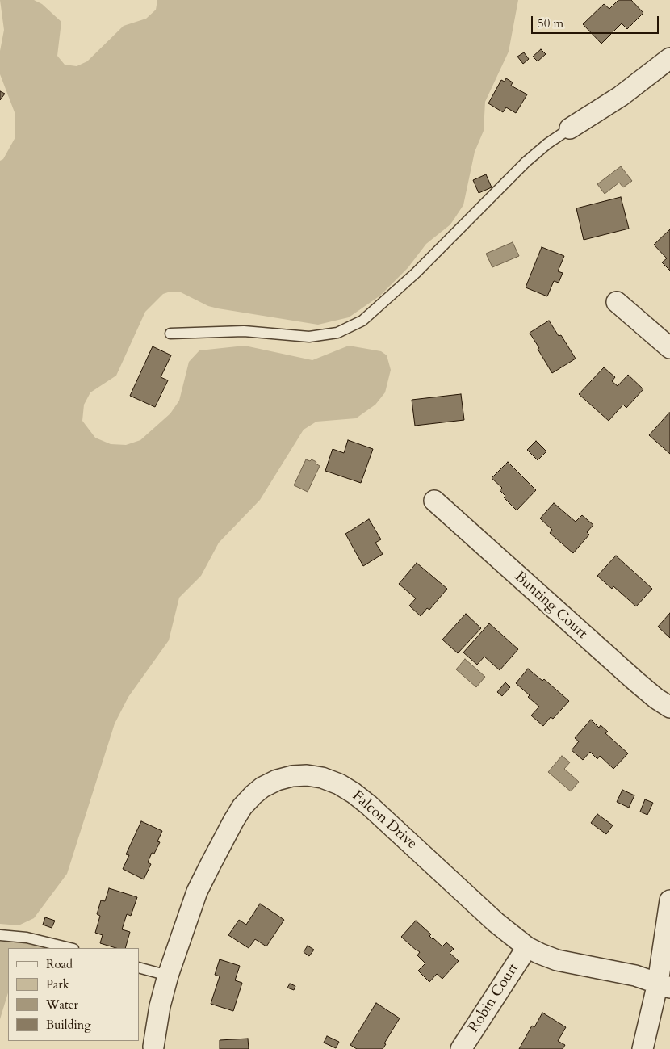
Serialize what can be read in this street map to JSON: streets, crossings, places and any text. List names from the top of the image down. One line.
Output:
{"streets":{"street":["Bunting Court","Falcon Drive","Robin Court"]},"crossings":[["Falcon Drive","Robin Court"]],"legend":["Road","Park","Water","Building"],"scale_bar":"50 m"}
